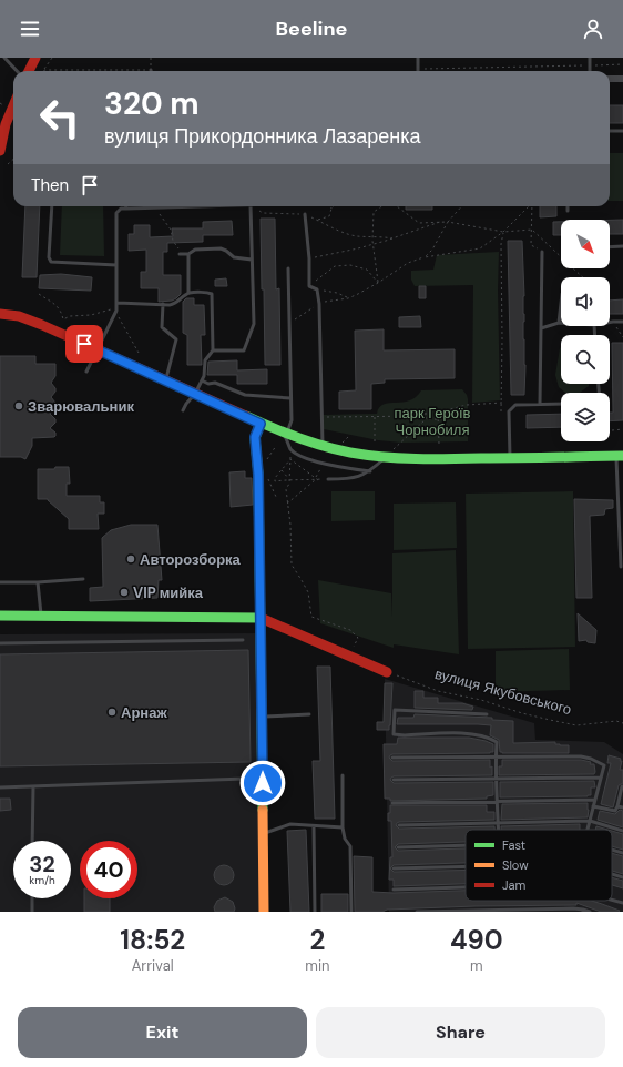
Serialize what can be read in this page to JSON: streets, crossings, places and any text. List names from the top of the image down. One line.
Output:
{"streets":{"path":["вулиця Якубовського"]},"parks":["парк Героїв Чорнобиля"],"places":["Зварювальник","Авторозборка","VIP мийка","Арнаж"],"legend":["Fast","Slow","Jam"],"north":"bottom right","page":{"header":"Beeline","turn":["320 m","вулиця Прикордонника Лазаренка"],"then":"Then","speed":"32 km/h","limit":"40","eta":["18:52","Arrival","2","min","490","m"],"buttons":["Exit","Share"]}}
